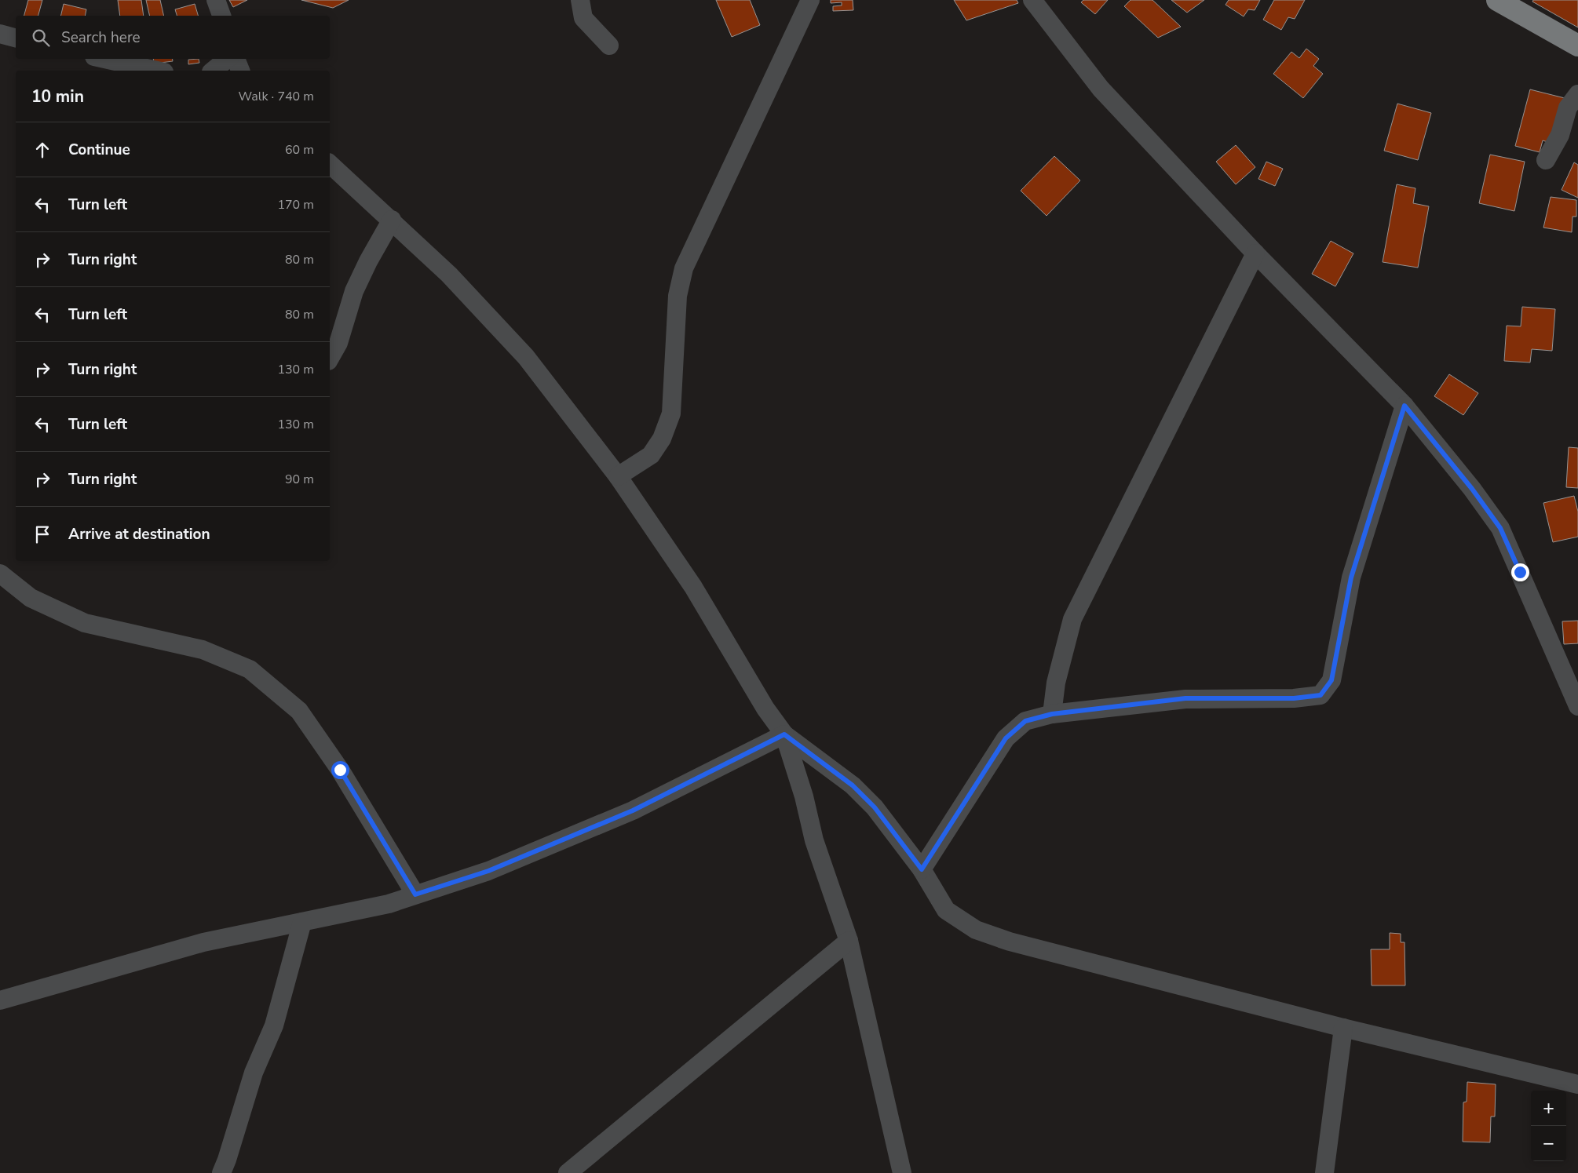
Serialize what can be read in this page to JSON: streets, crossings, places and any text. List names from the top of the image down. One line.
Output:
{"page":{"search":"Search here","heading":["10 min","Walk · 740 m"],"list":[["Continue","60 m"],["Turn left","170 m"],["Turn right","80 m"],["Turn left","80 m"],["Turn right","130 m"],["Turn left","130 m"],["Turn right","90 m"],"Arrive at destination"],"map_buttons":["+","−"]}}
